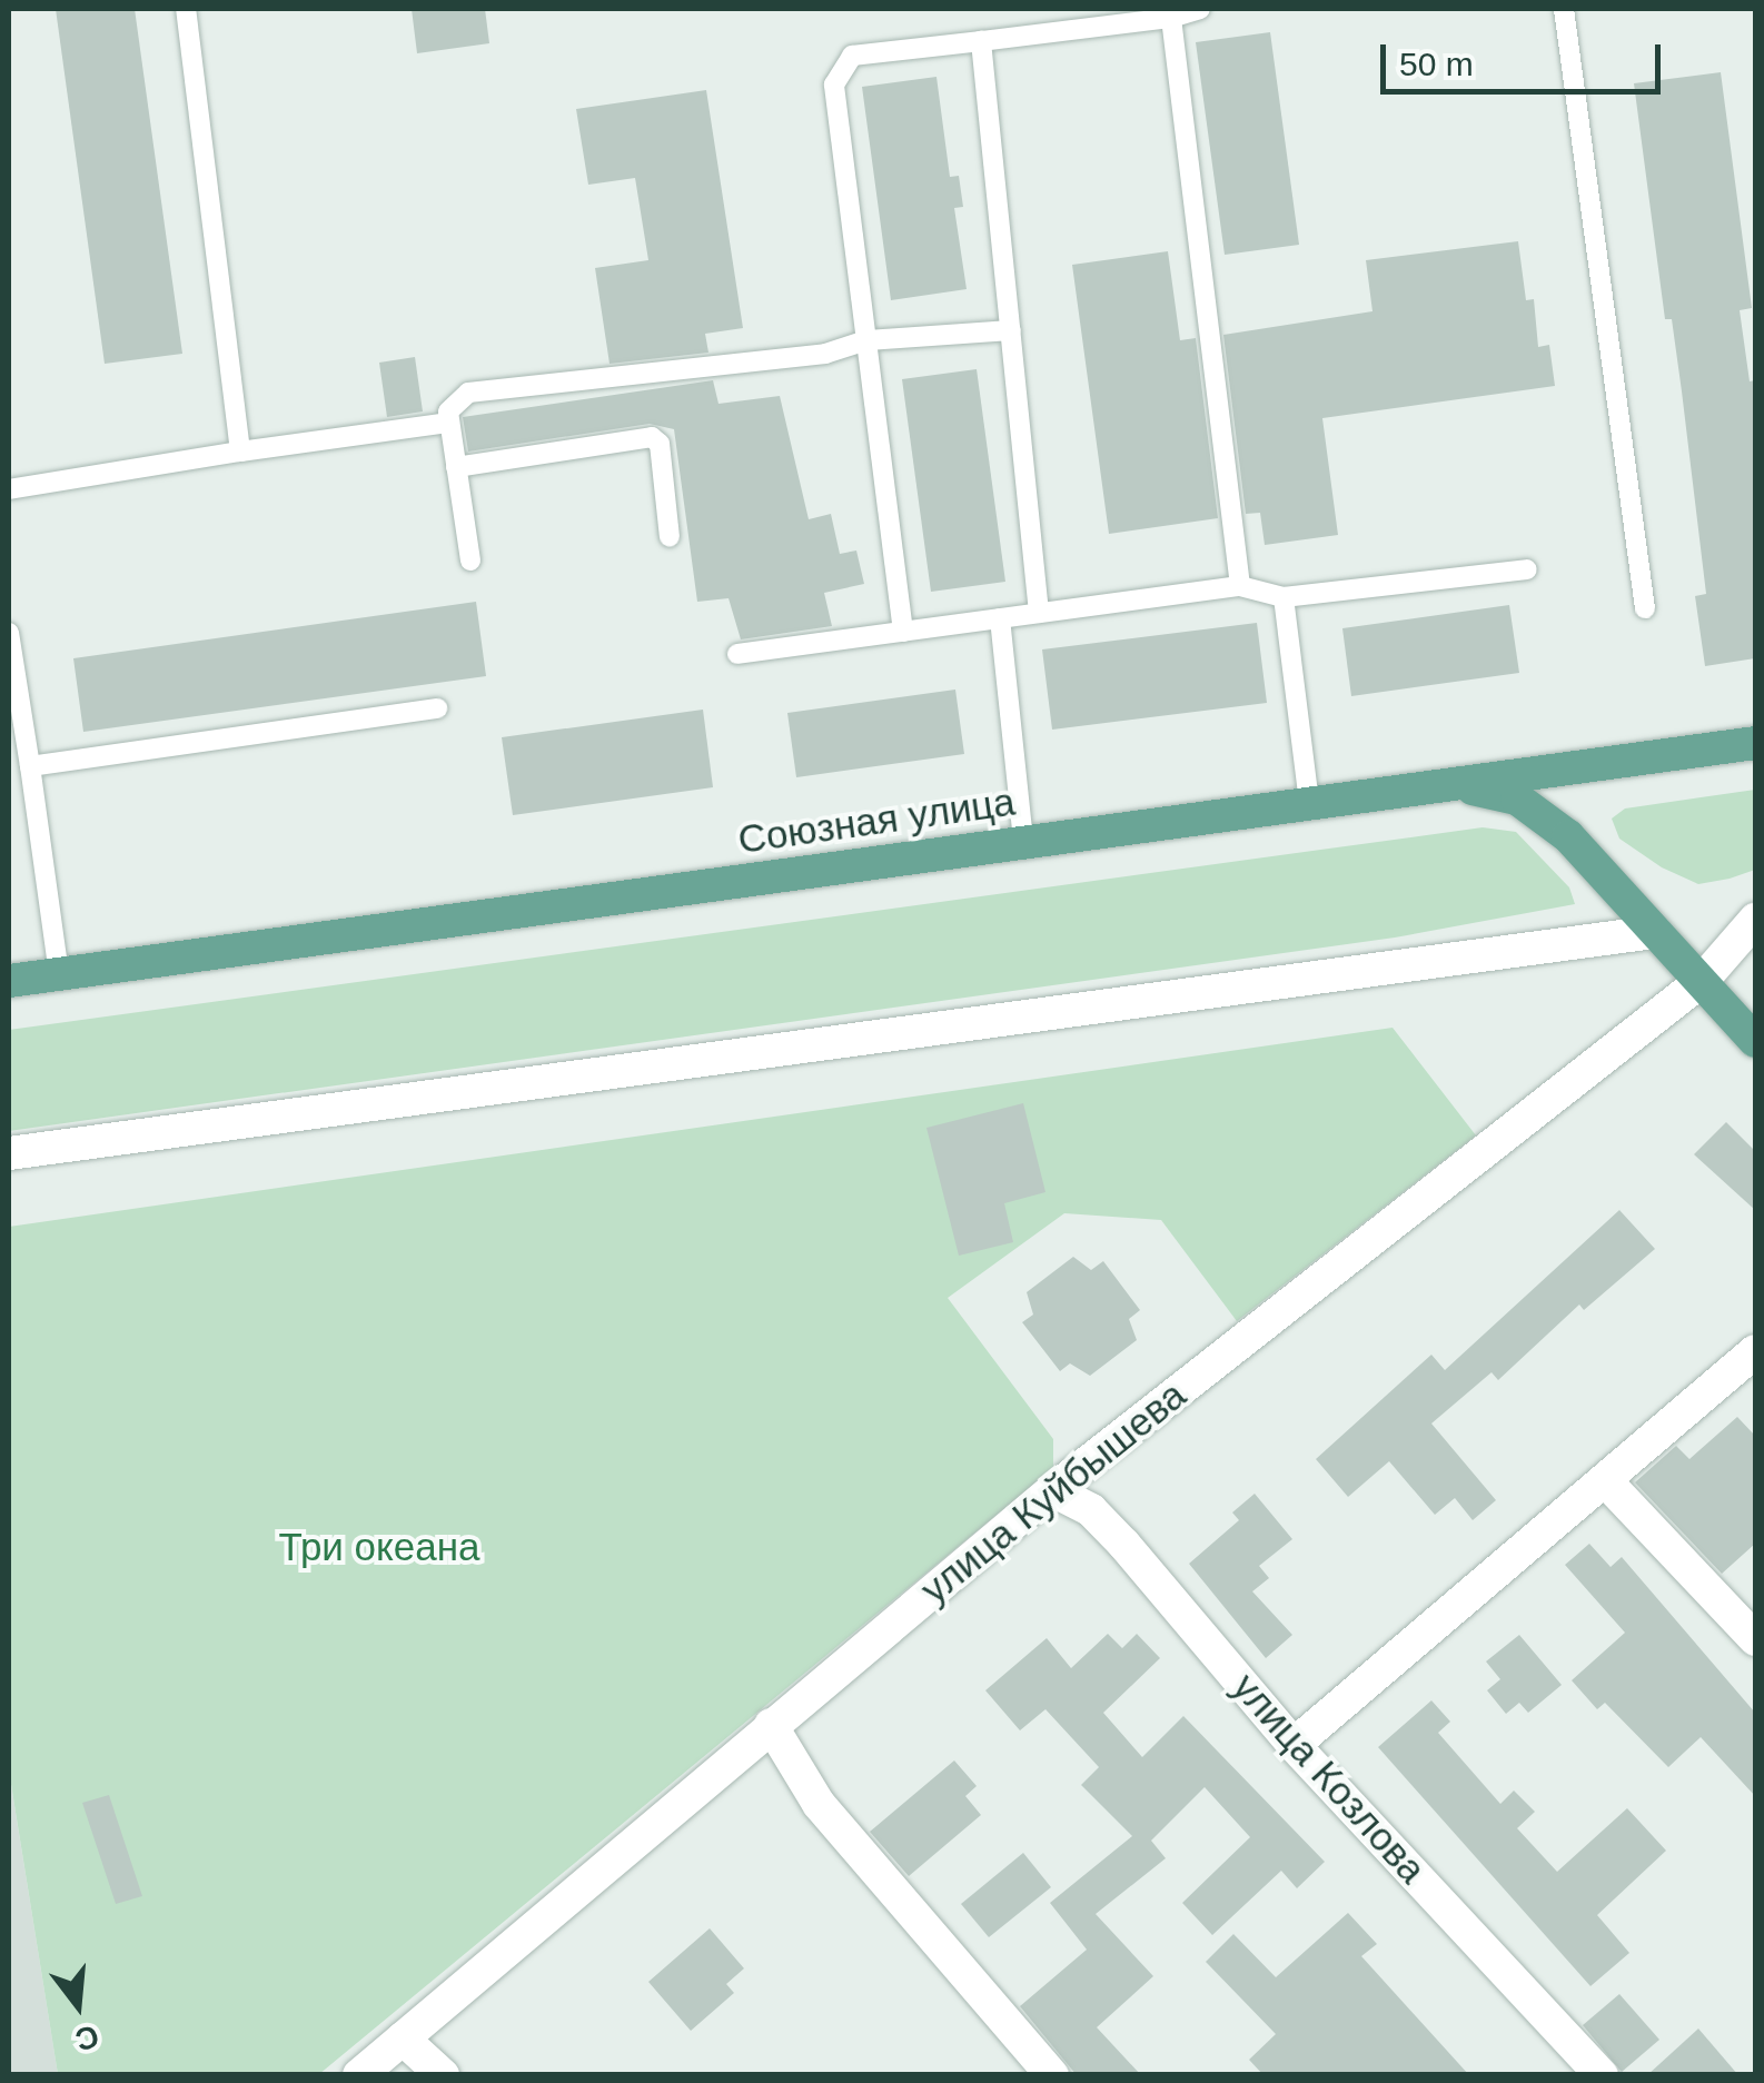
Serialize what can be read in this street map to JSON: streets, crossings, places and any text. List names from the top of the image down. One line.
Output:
{"streets":{"main road":["Союзная улица"],"street":["улица Куйбышева","улица Козлова"]},"crossings":[["улица Куйбышева","улица Козлова"]],"parks":["Три океана"],"scale_bar":"50 m","north":"bottom"}
